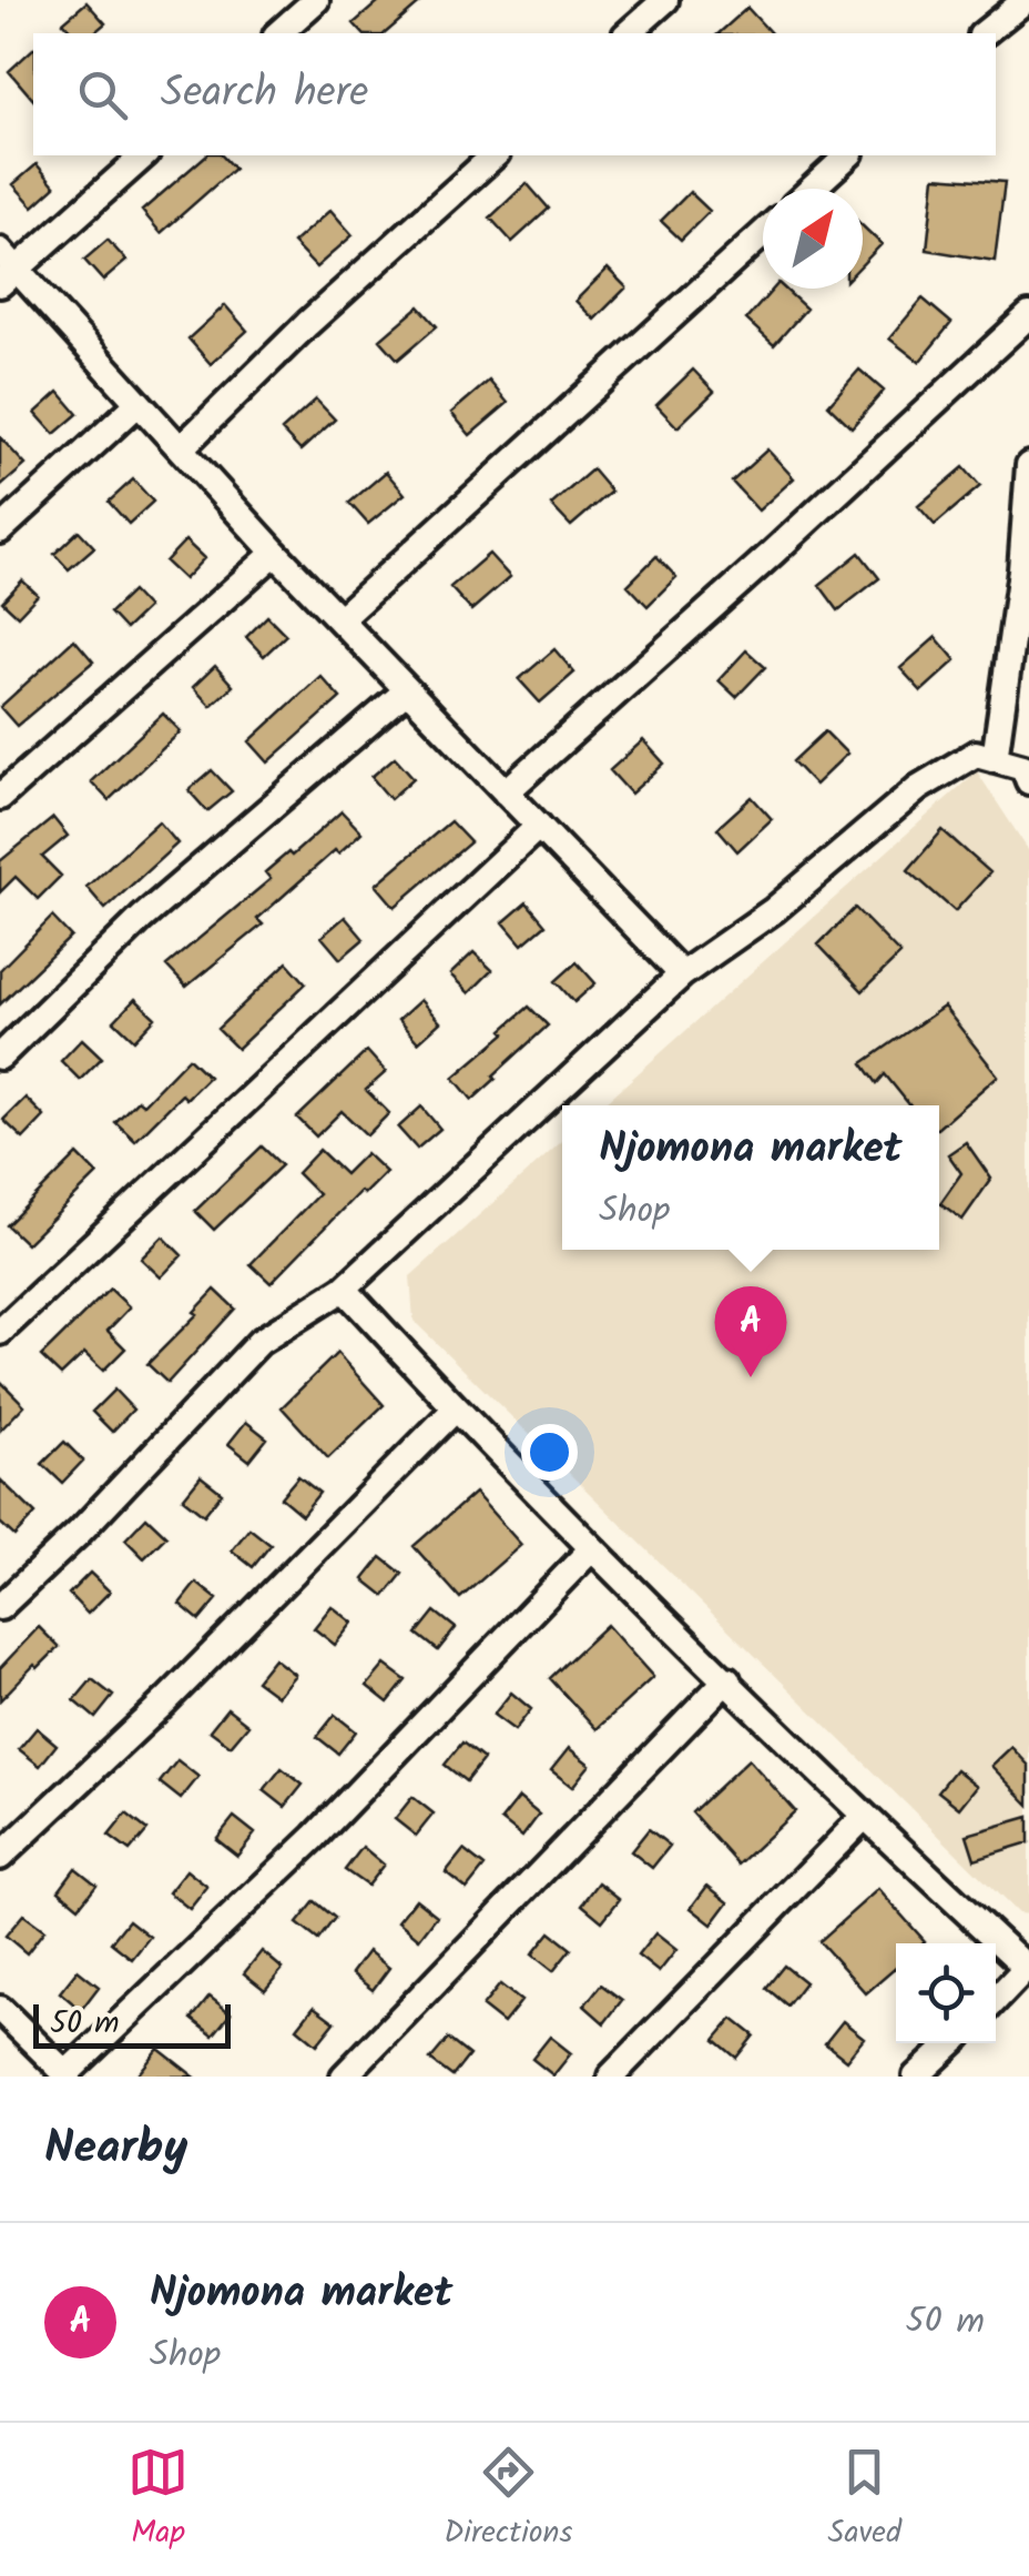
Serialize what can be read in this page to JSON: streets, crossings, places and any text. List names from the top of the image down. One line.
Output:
{"scale_bar":"50 m","north":"top right","page":{"search":"Search here","popup":["Njomona market","Shop"],"pins":"A","scale":"50 m","heading":"Nearby","list":[{"mark":"A","name":"Njomona market","note":"Shop","value":"50 m"}],"nav":["Map","Directions","Saved"]}}
